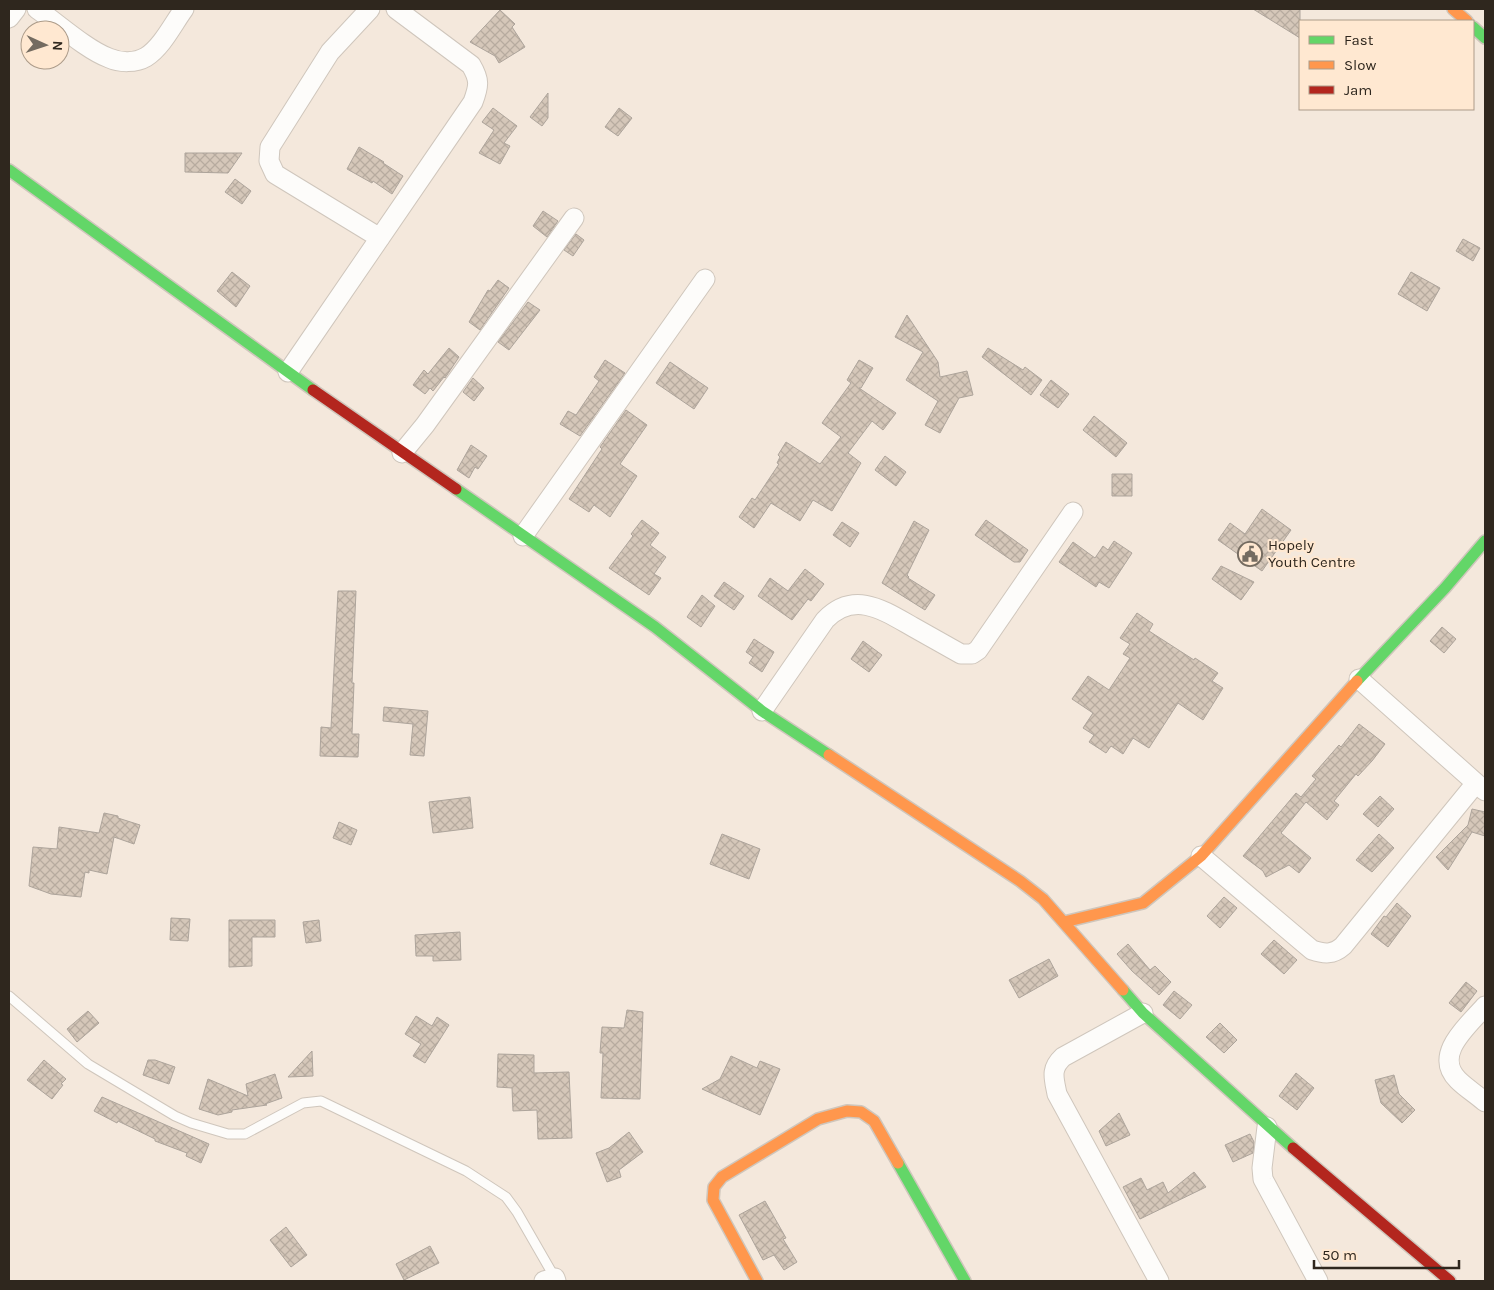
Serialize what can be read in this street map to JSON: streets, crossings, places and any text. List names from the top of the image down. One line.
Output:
{"places":{"public building":["Hopely Youth Centre"]},"legend":["Fast","Slow","Jam"],"scale_bar":"50 m","north":"right"}
